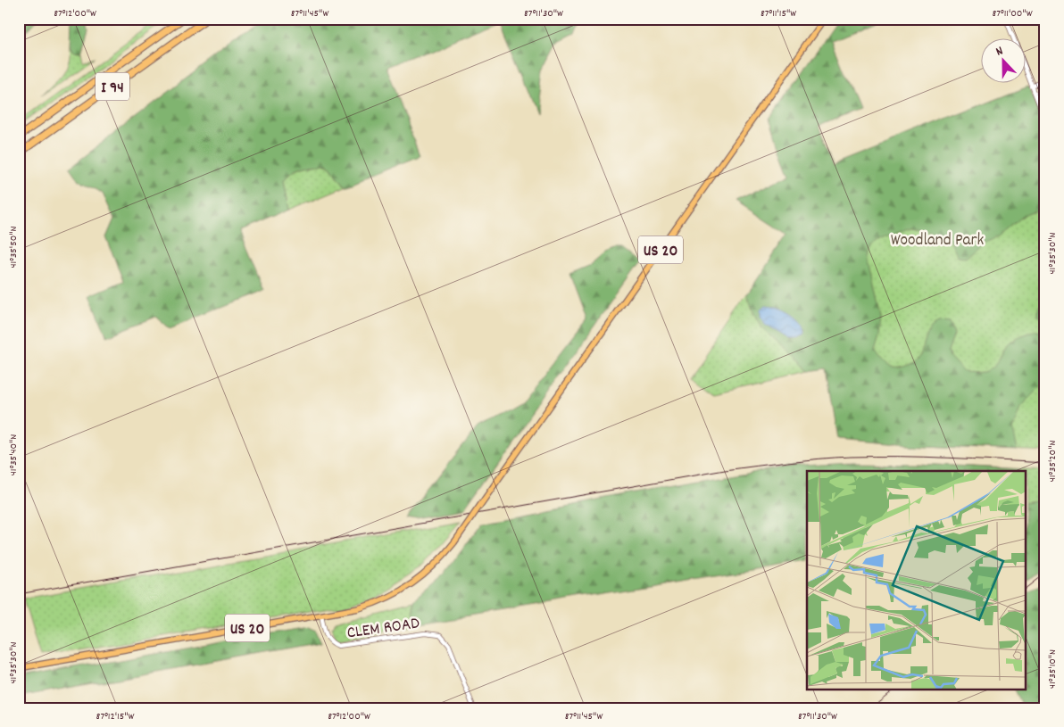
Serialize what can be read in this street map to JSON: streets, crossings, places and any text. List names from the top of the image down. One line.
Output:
{"streets":{"highway":["I 94"],"main road":["US 20"],"street":["CLEM ROAD"]},"crossings":[["US 20","CLEM ROAD"]],"parks":["Woodland Park"],"north":"top","coordinates":["87°12'00\"W","87°11'45\"W","87°11'30\"W","87°11'15\"W","87°11'00\"W","41°35'50\"N","41°35'30\"N","41°35'40\"N","41°35'20\"N","41°35'10\"N","87°12'15\"W"]}
